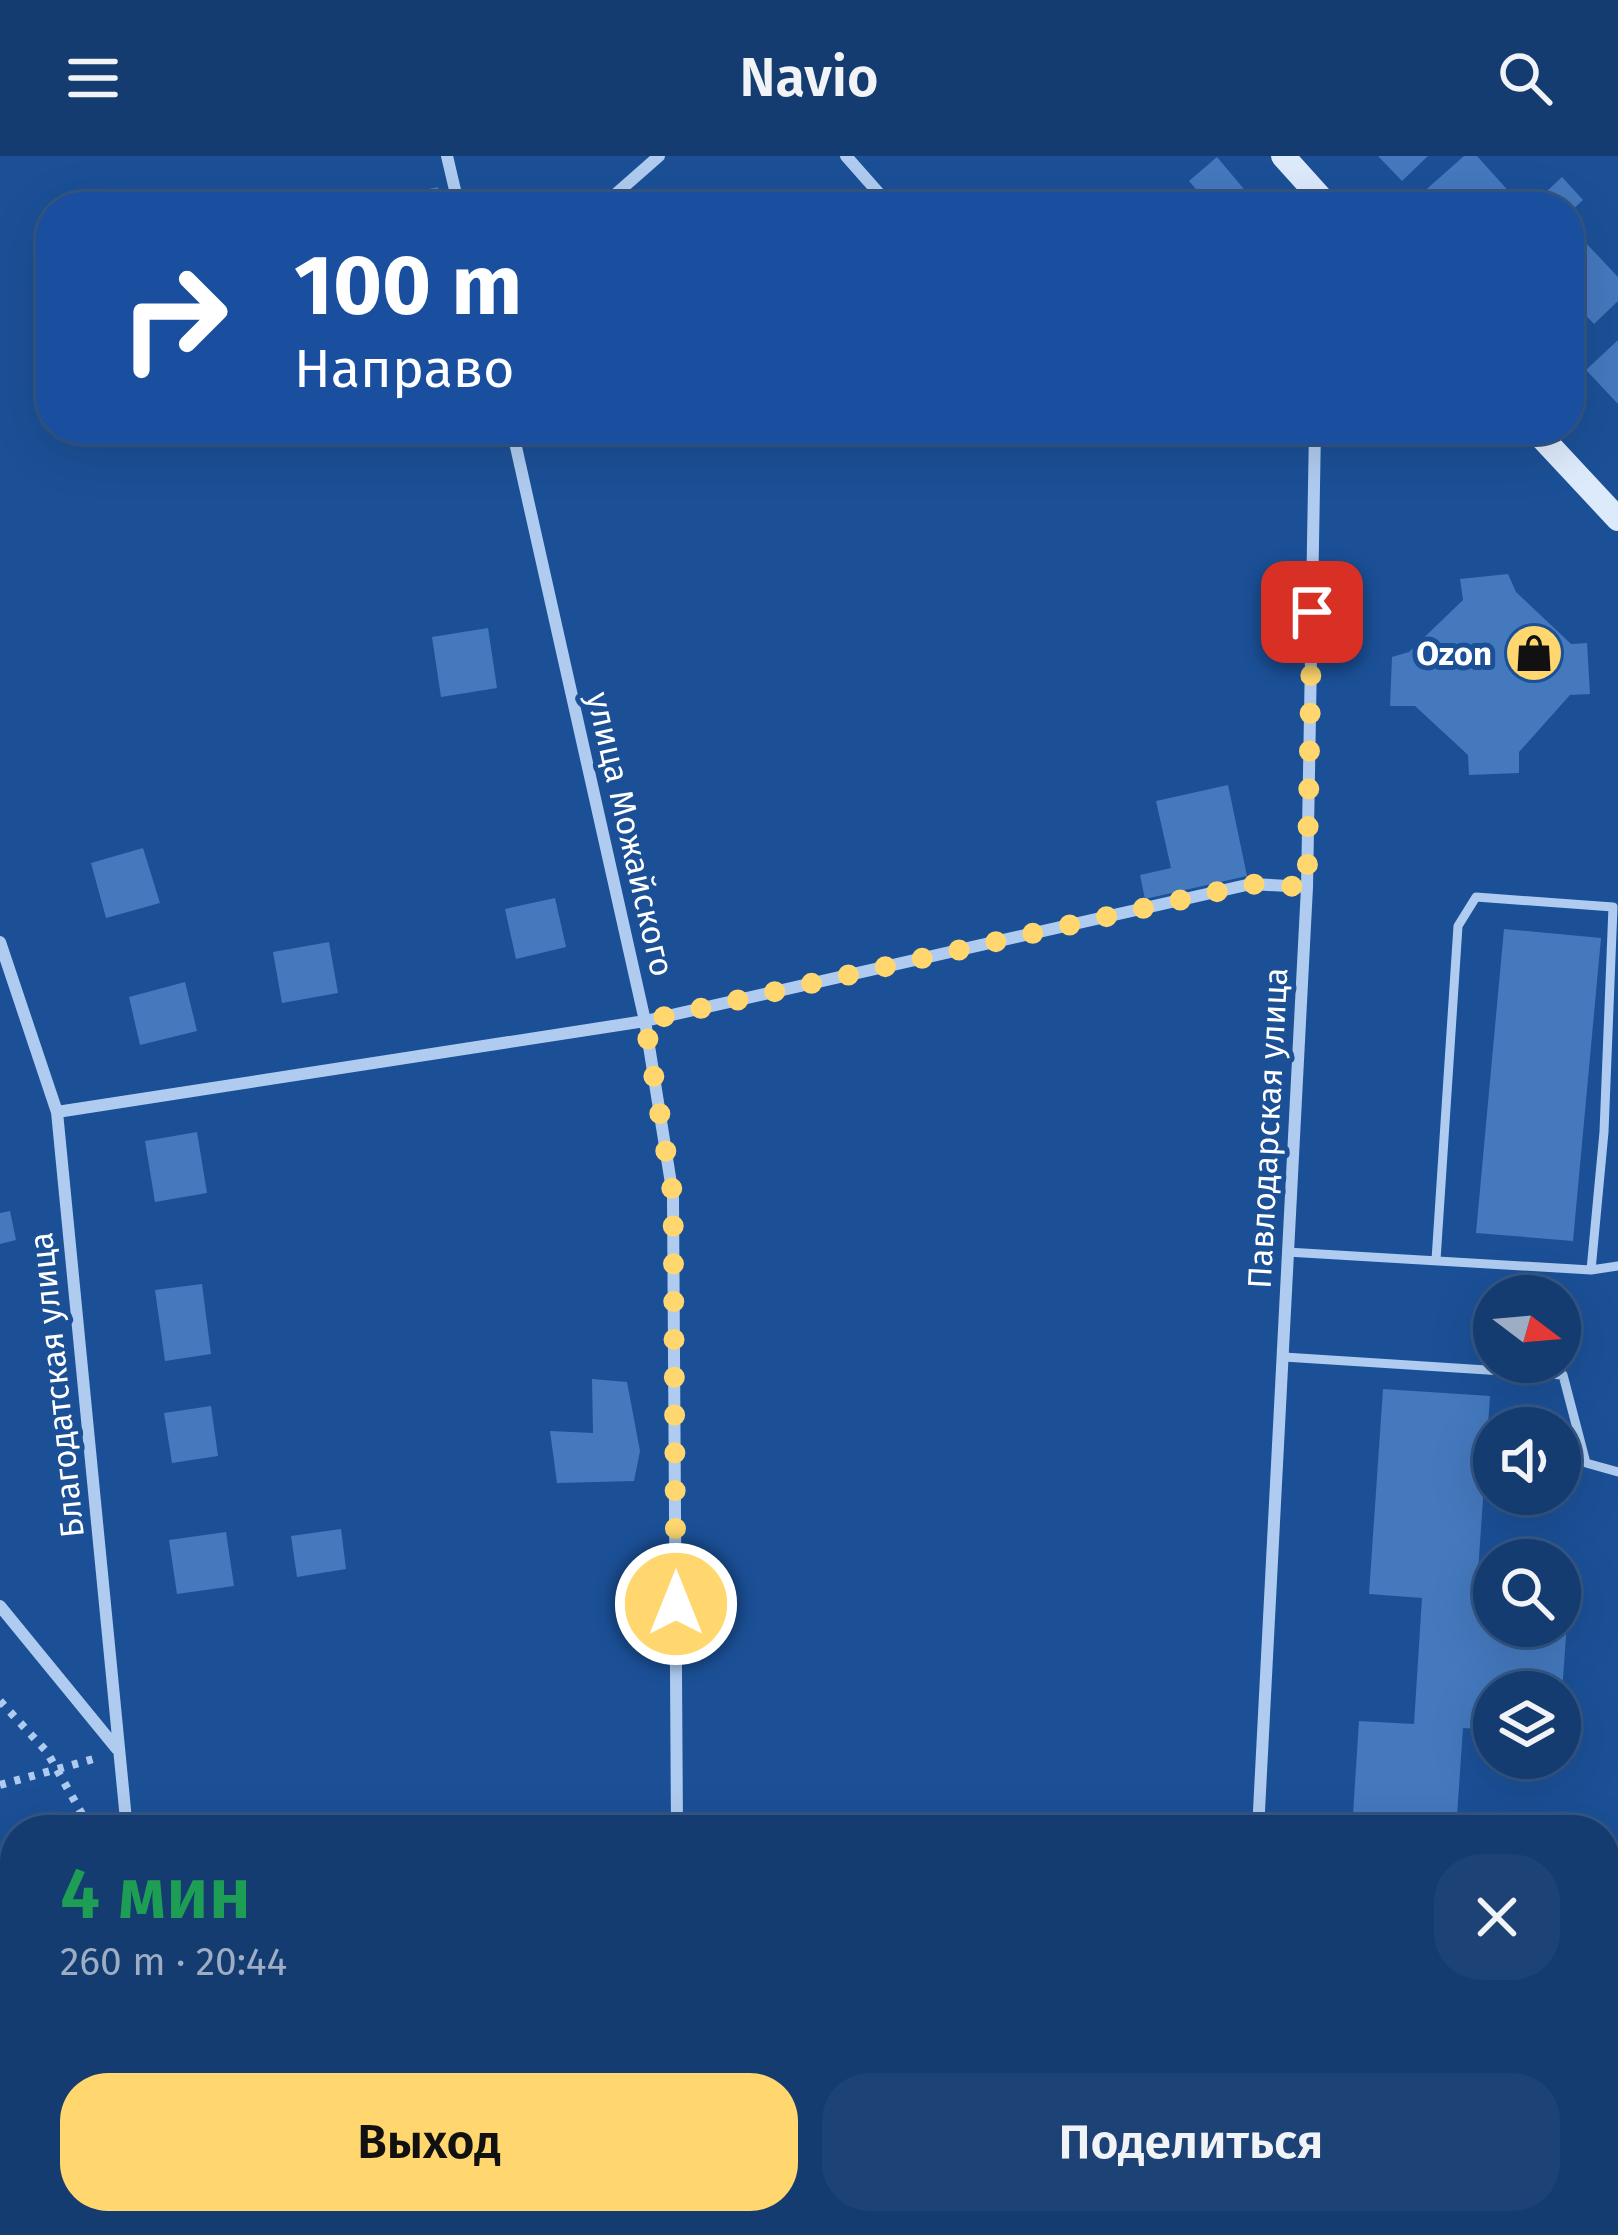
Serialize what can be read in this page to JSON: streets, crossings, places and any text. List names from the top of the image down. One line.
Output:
{"streets":{"street":["улица Можайского","Павлодарская улица","Благодатская улица"]},"places":{"shop":["Ozon"]},"north":"right","page":{"header":"Navio","turn":["100 m","Направо"],"heading":["4 мин","260 m · 20:44"],"buttons":["Выход","Поделиться"]}}
